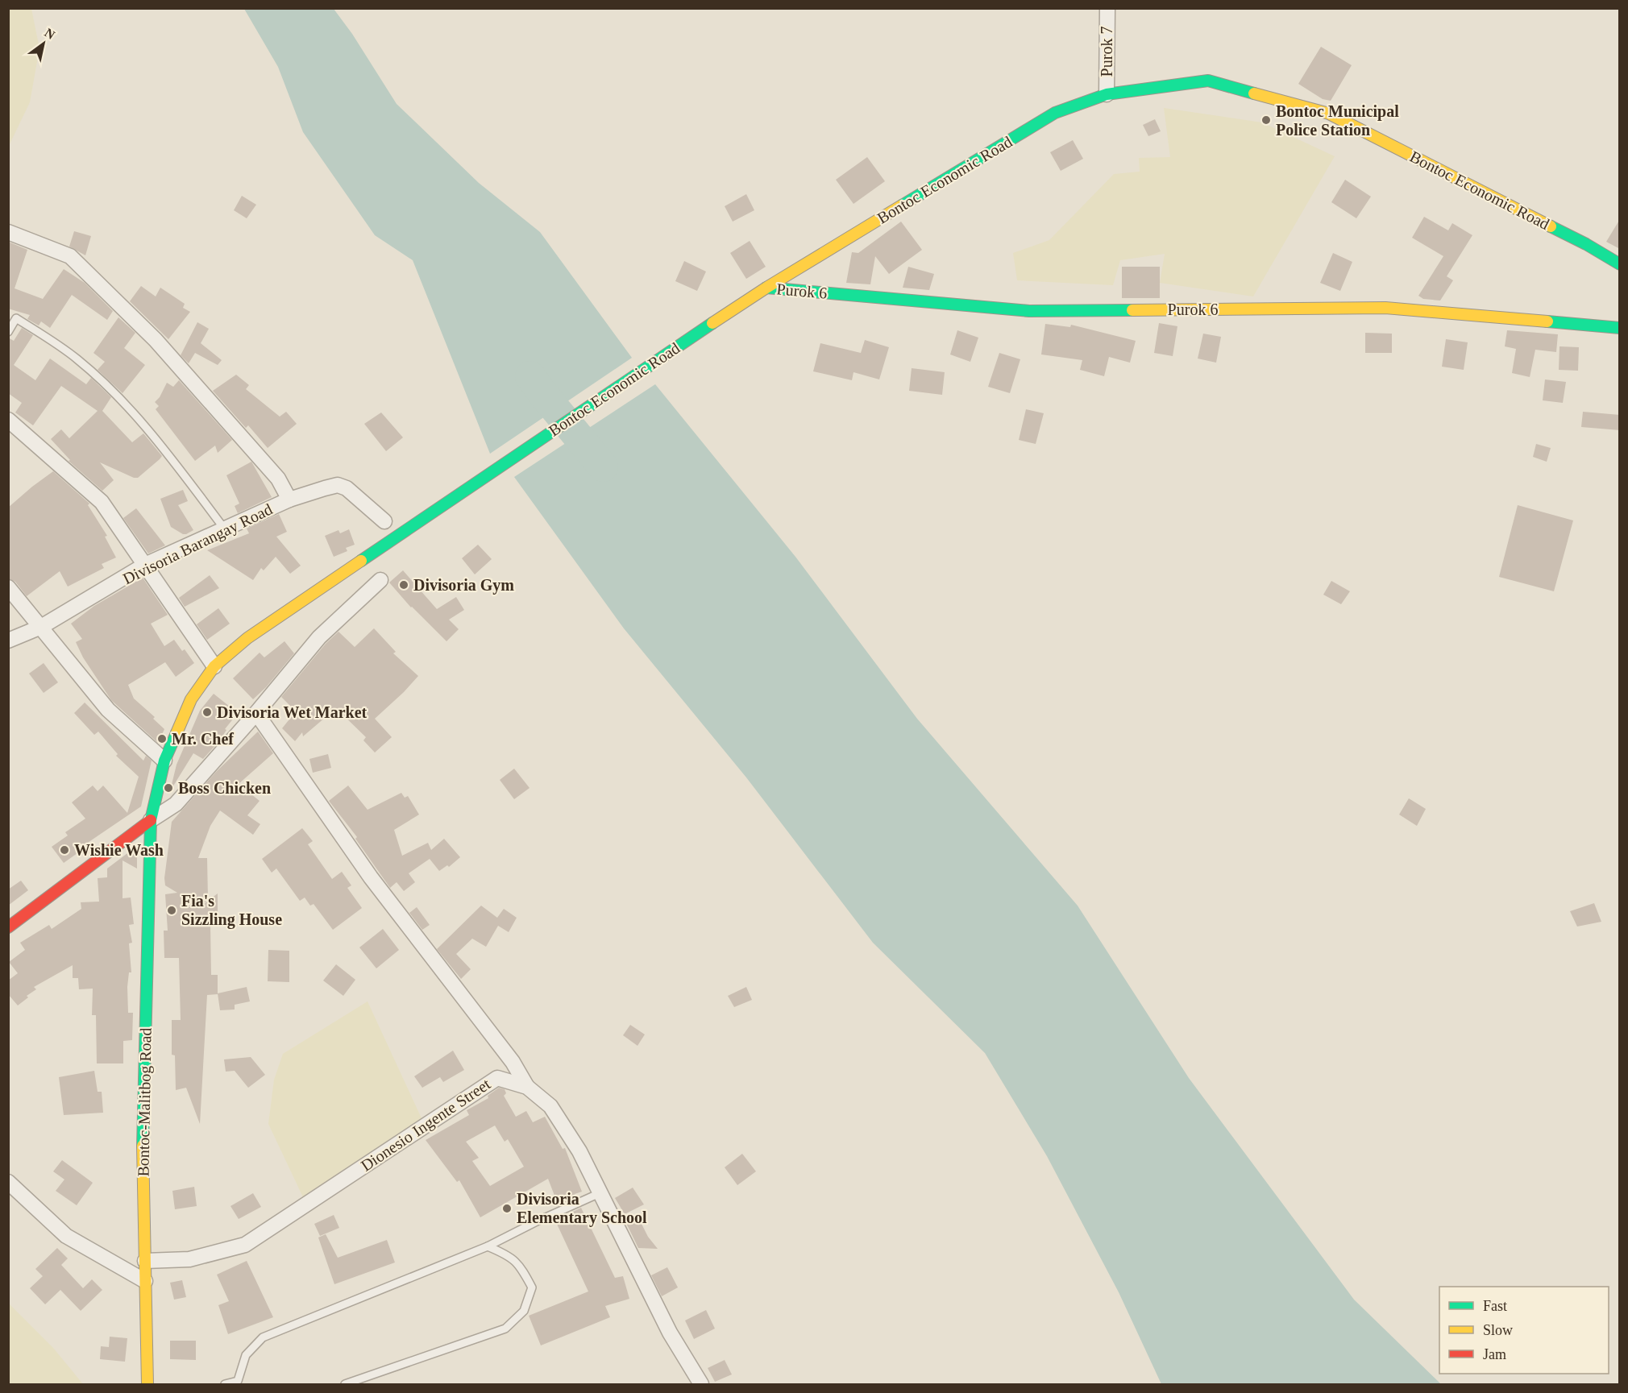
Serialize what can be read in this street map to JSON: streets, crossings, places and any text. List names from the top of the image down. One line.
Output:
{"streets":{"main road":["Bontoc Economic Road","Purok 6","Bontoc-Malitbog Road"],"street":["Purok 7","Divisoria Barangay Road","Dionesio Ingente Street"]},"crossings":[["Purok 7","Bontoc Economic Road"],["Bontoc Economic Road","Purok 6"],["Bontoc Economic Road","Bontoc-Malitbog Road"],["Bontoc-Malitbog Road","Dionesio Ingente Street"]],"places":["Bontoc Municipal Police Station","Divisoria Gym","Divisoria Wet Market","Mr. Chef","Boss Chicken","Wishie Wash","Fia's Sizzling House","Divisoria Elementary School"],"legend":["Fast","Slow","Jam"],"north":"top right"}
